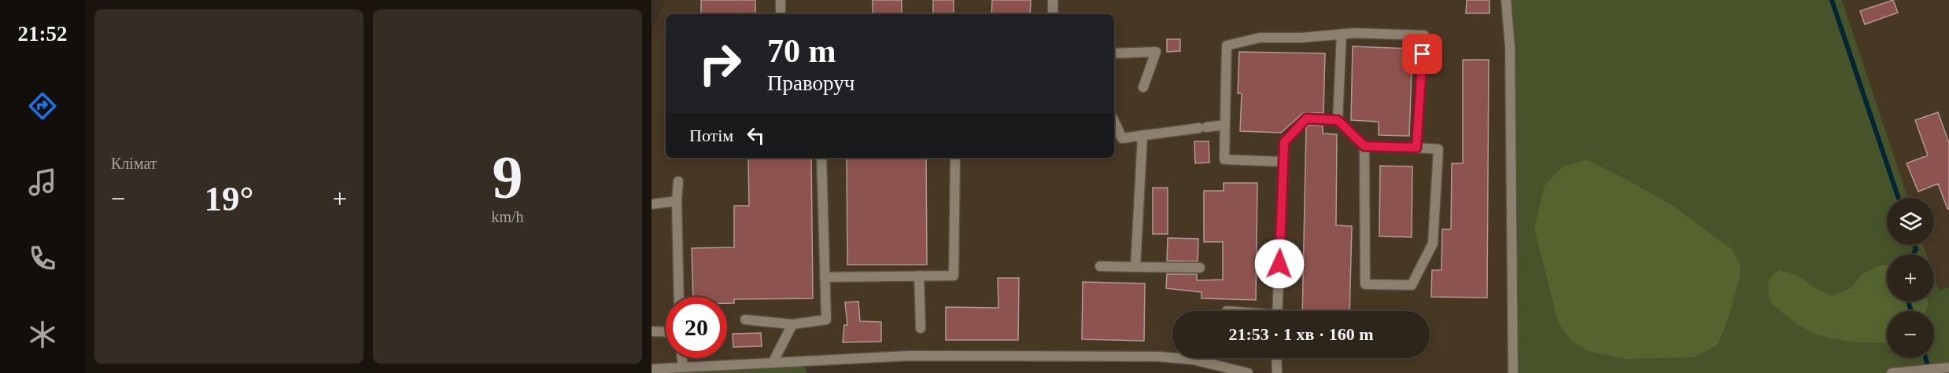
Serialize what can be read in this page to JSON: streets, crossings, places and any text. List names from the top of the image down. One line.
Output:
{"page":{"tabs":"21:52","tile":["Клімат",["9","km/h"]],"turn":["70 m","Праворуч"],"then":"Потім","heat":["−","19°","+"],"map_buttons":["+","−"],"limit":"20","trip":"21:53 · 1 хв · 160 m"}}
